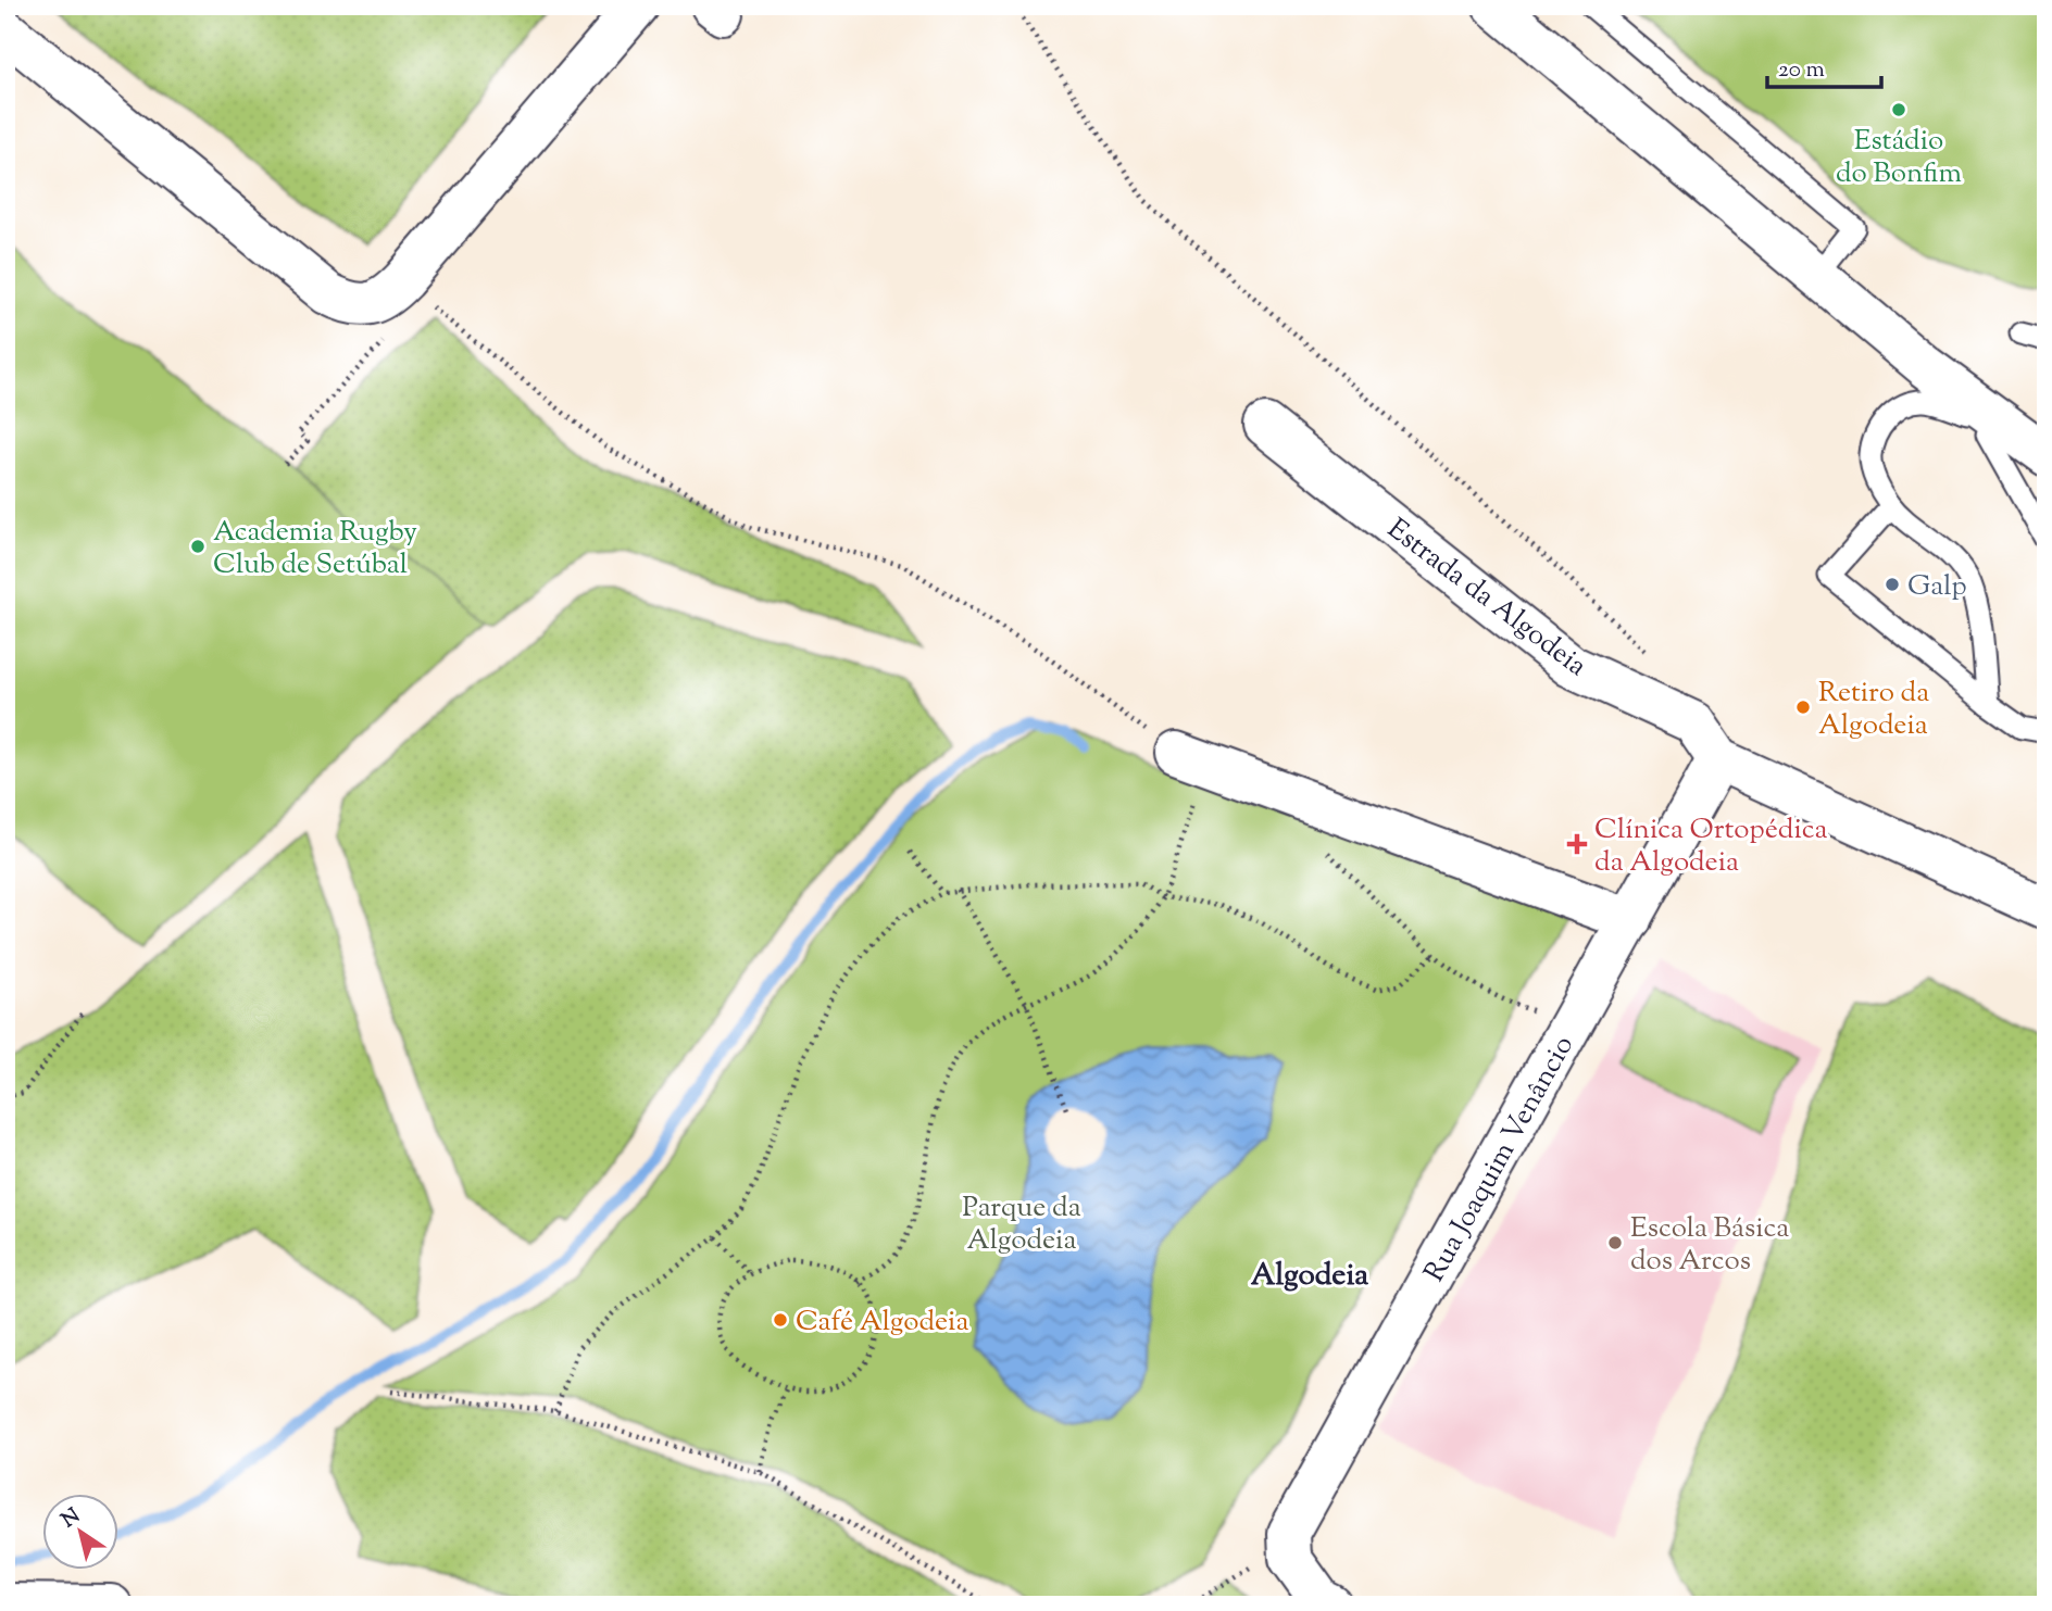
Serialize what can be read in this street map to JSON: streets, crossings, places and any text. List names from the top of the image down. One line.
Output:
{"streets":{"street":["Estrada da Algodeia","Rua Joaquim Venâncio"]},"crossings":[["Estrada da Algodeia","Rua Joaquim Venâncio"]],"districts":["Algodeia"],"parks":["Parque da Algodeia"],"places":{"other":["Estádio do Bonfim","Academia Rugby Club de Setúbal","Galp","Retiro da Algodeia","Escola Básica dos Arcos","Café Algodeia"],"health":["Clínica Ortopédica da Algodeia"]},"scale_bar":"20 m","north":"top left"}
